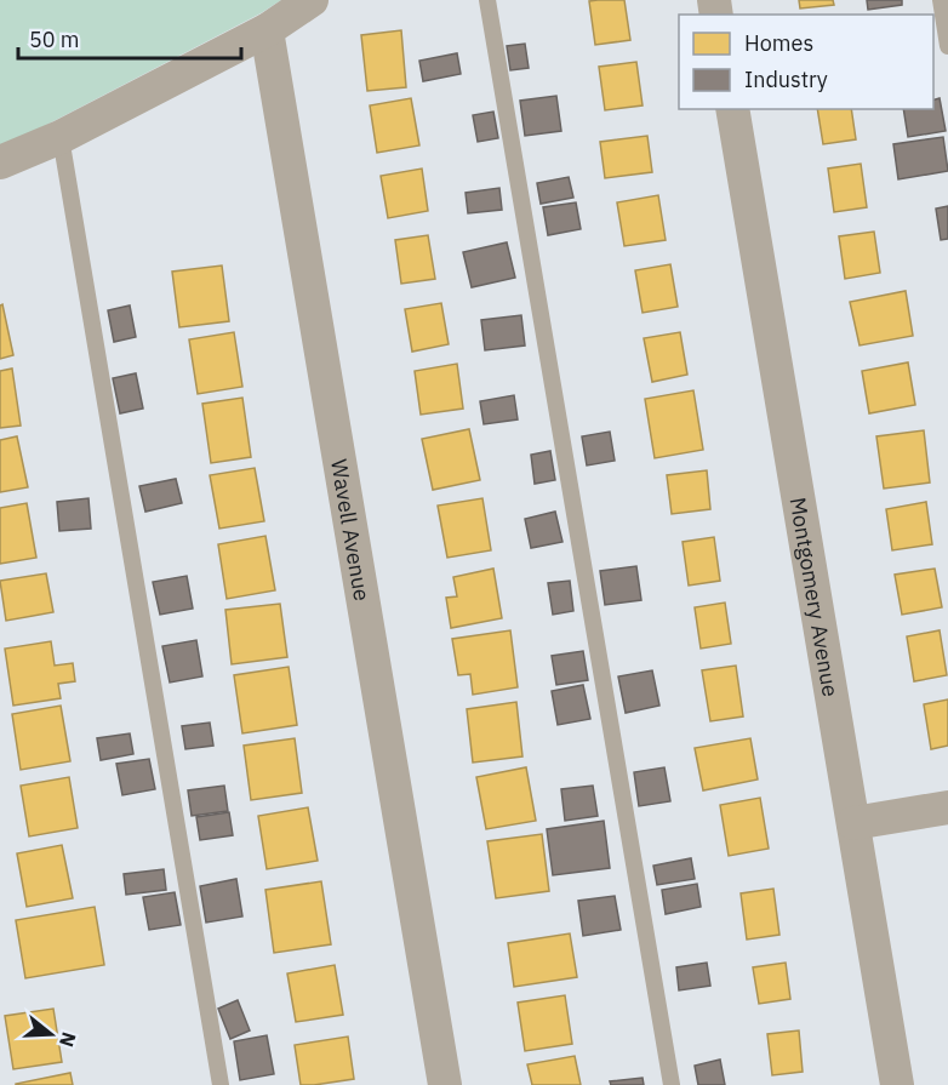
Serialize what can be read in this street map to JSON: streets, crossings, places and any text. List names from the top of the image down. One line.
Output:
{"streets":{"street":["Wavell Avenue","Montgomery Avenue"]},"legend":["Homes","Industry"],"scale_bar":"50 m","north":"right"}
